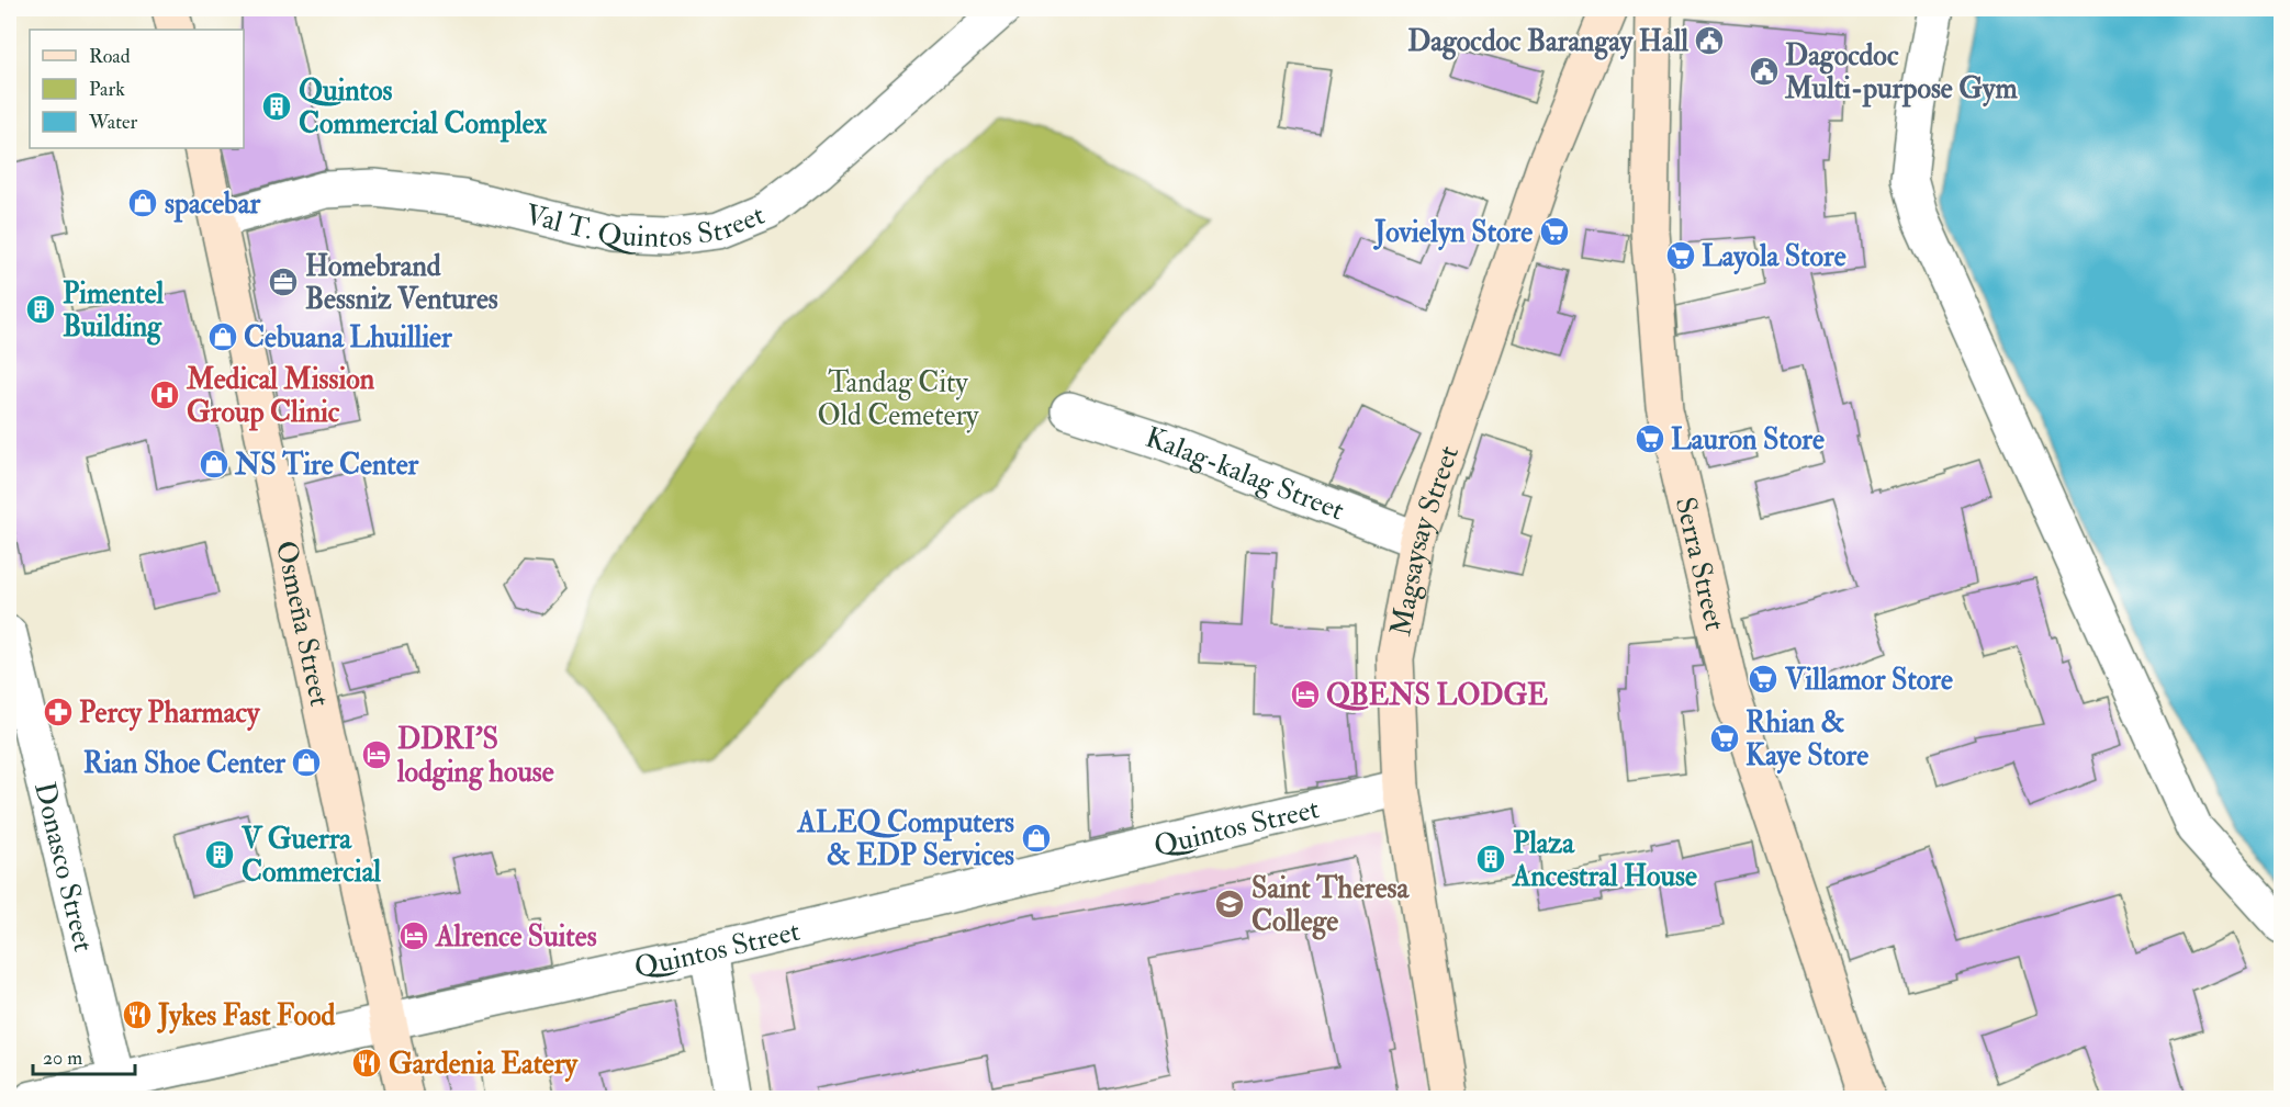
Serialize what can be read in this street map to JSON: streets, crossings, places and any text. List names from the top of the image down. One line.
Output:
{"streets":{"main road":["Magsaysay Street","Serra Street","Osmeña Street"],"street":["Val T. Quintos Street","Kalag-kalag Street","Quintos Street","Donasco Street"]},"crossings":[["Val T. Quintos Street","Osmeña Street"],["Kalag-kalag Street","Magsaysay Street"],["Magsaysay Street","Quintos Street"],["Osmeña Street","Quintos Street"],["Quintos Street","Donasco Street"]],"parks":["Tandag City Old Cemetery"],"places":{"public building":["Dagocdoc Barangay Hall","Dagocdoc Multi-purpose Gym"],"building":["Quintos Commercial Complex","Pimentel Building","V Guerra Commercial","Plaza Ancestral House"],"shop":["spacebar","Cebuana Lhuillier","NS Tire Center","Rian Shoe Center","ALEQ Computers & EDP Services"],"supermarket":["Jovielyn Store","Layola Store","Lauron Store","Villamor Store","Rhian & Kaye Store"],"office":["Homebrand Bessniz Ventures"],"hospital":["Medical Mission Group Clinic"],"hotel":["QBENS LODGE","DDRI'S lodging house","Alrence Suites"],"pharmacy":["Percy Pharmacy"],"school or university":["Saint Theresa College"],"restaurant":["Jykes Fast Food","Gardenia Eatery"]},"legend":["Road","Park","Water"],"scale_bar":"20 m"}
